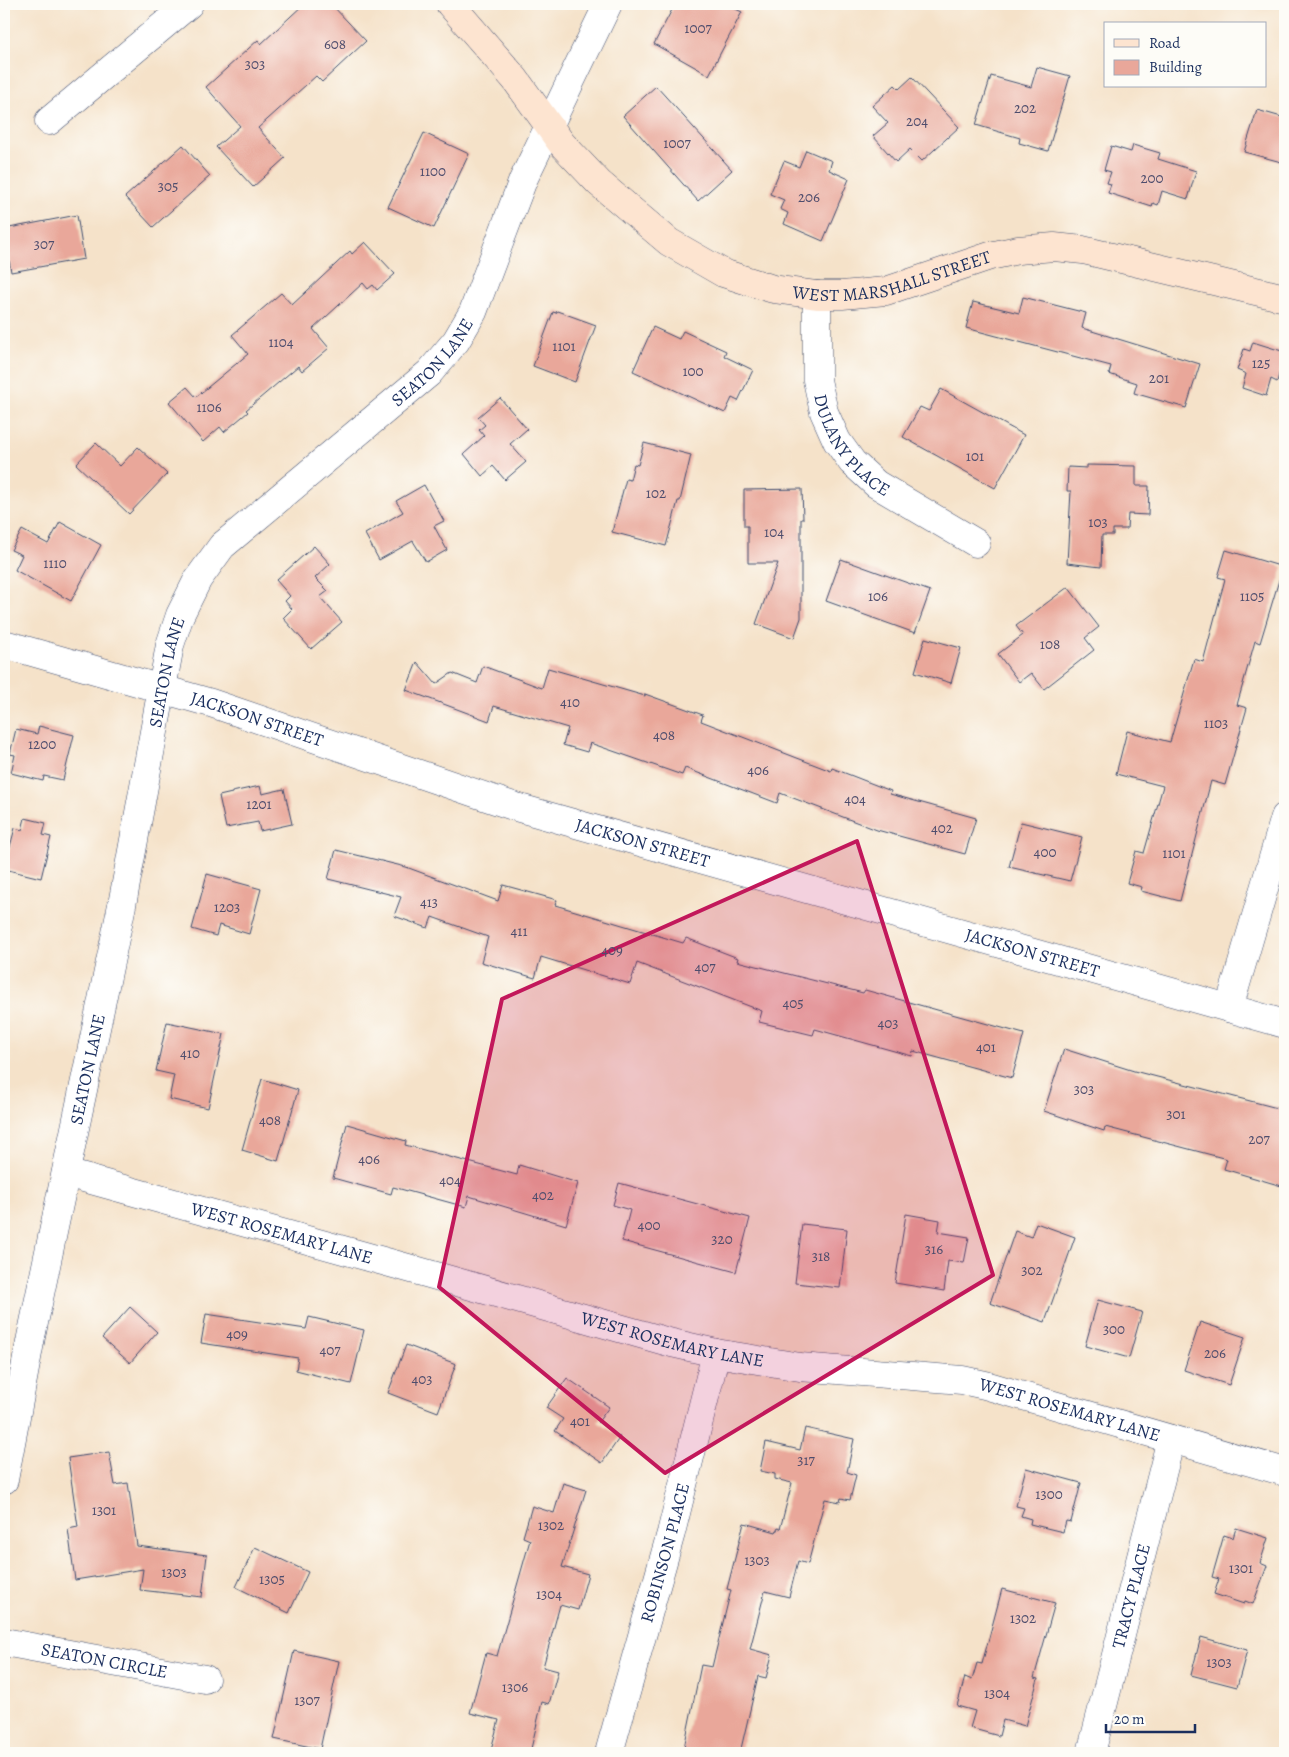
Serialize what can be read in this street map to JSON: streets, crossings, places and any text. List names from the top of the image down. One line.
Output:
{"streets":{"street":["WEST MARSHALL STREET","SEATON LANE","DULANY PLACE","JACKSON STREET","WEST ROSEMARY LANE","ROBINSON PLACE","TRACY PLACE","SEATON CIRCLE"]},"crossings":[["WEST MARSHALL STREET","SEATON LANE"],["WEST MARSHALL STREET","DULANY PLACE"],["SEATON LANE","JACKSON STREET"],["SEATON LANE","WEST ROSEMARY LANE"],["WEST ROSEMARY LANE","ROBINSON PLACE"],["WEST ROSEMARY LANE","TRACY PLACE"]],"house_numbers":["1007","608","303","202","204","1007","1100","200","305","206","307","1104","1101","125","100","201","1106","101","102","103","104","1110","106","1105","108","410","1103","408","1200","406","404","1201","402","400","1101","413","1203","411","409","407","405","403","401","410","303","301","408","207","406","404","402","400","320","316","318","302","300","409","407","206","403","401","317","1300","1301","1302","1303","1301","1303","1305","1304","1302","1303","1306","1304","1307"],"legend":["Road","Building"],"scale_bar":"20 m"}
